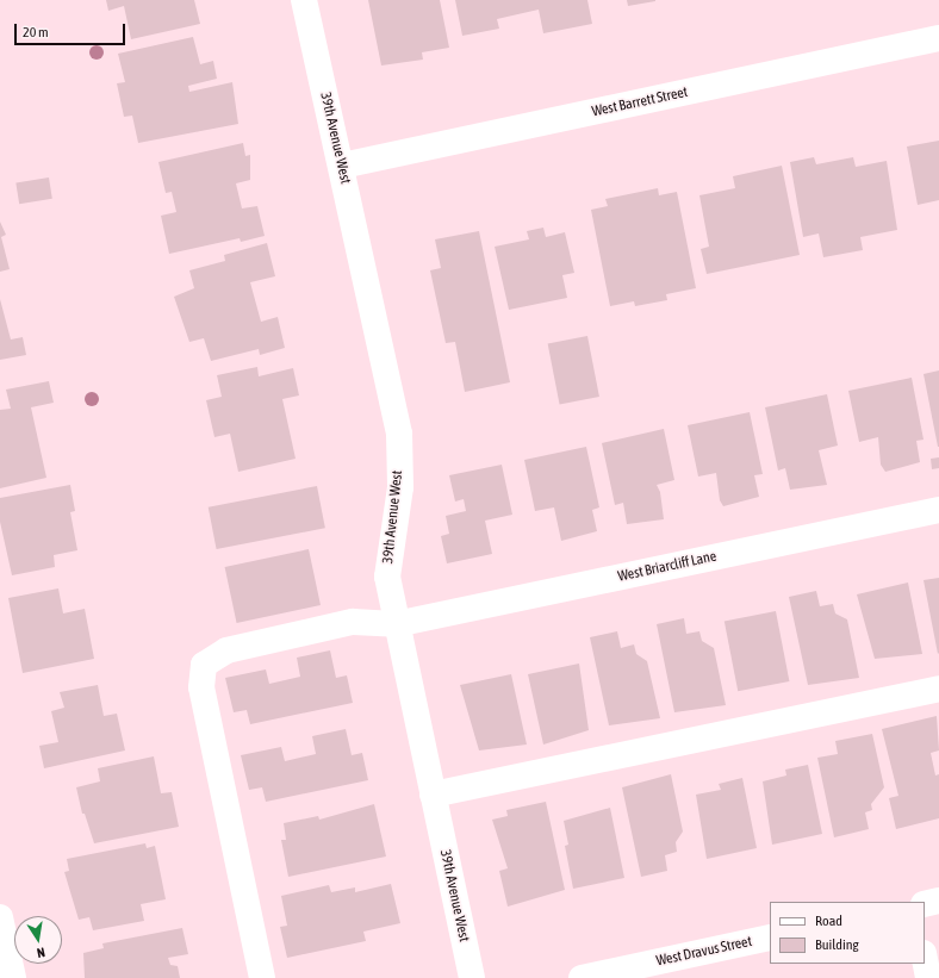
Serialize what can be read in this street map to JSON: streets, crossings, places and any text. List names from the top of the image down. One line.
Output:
{"streets":{"street":["West Barrett Street","39th Avenue West","West Briarcliff Lane","West Dravus Street"]},"crossings":[["West Barrett Street","39th Avenue West"],["39th Avenue West","West Briarcliff Lane"]],"legend":["Road","Building"],"scale_bar":"20 m","north":"bottom"}
